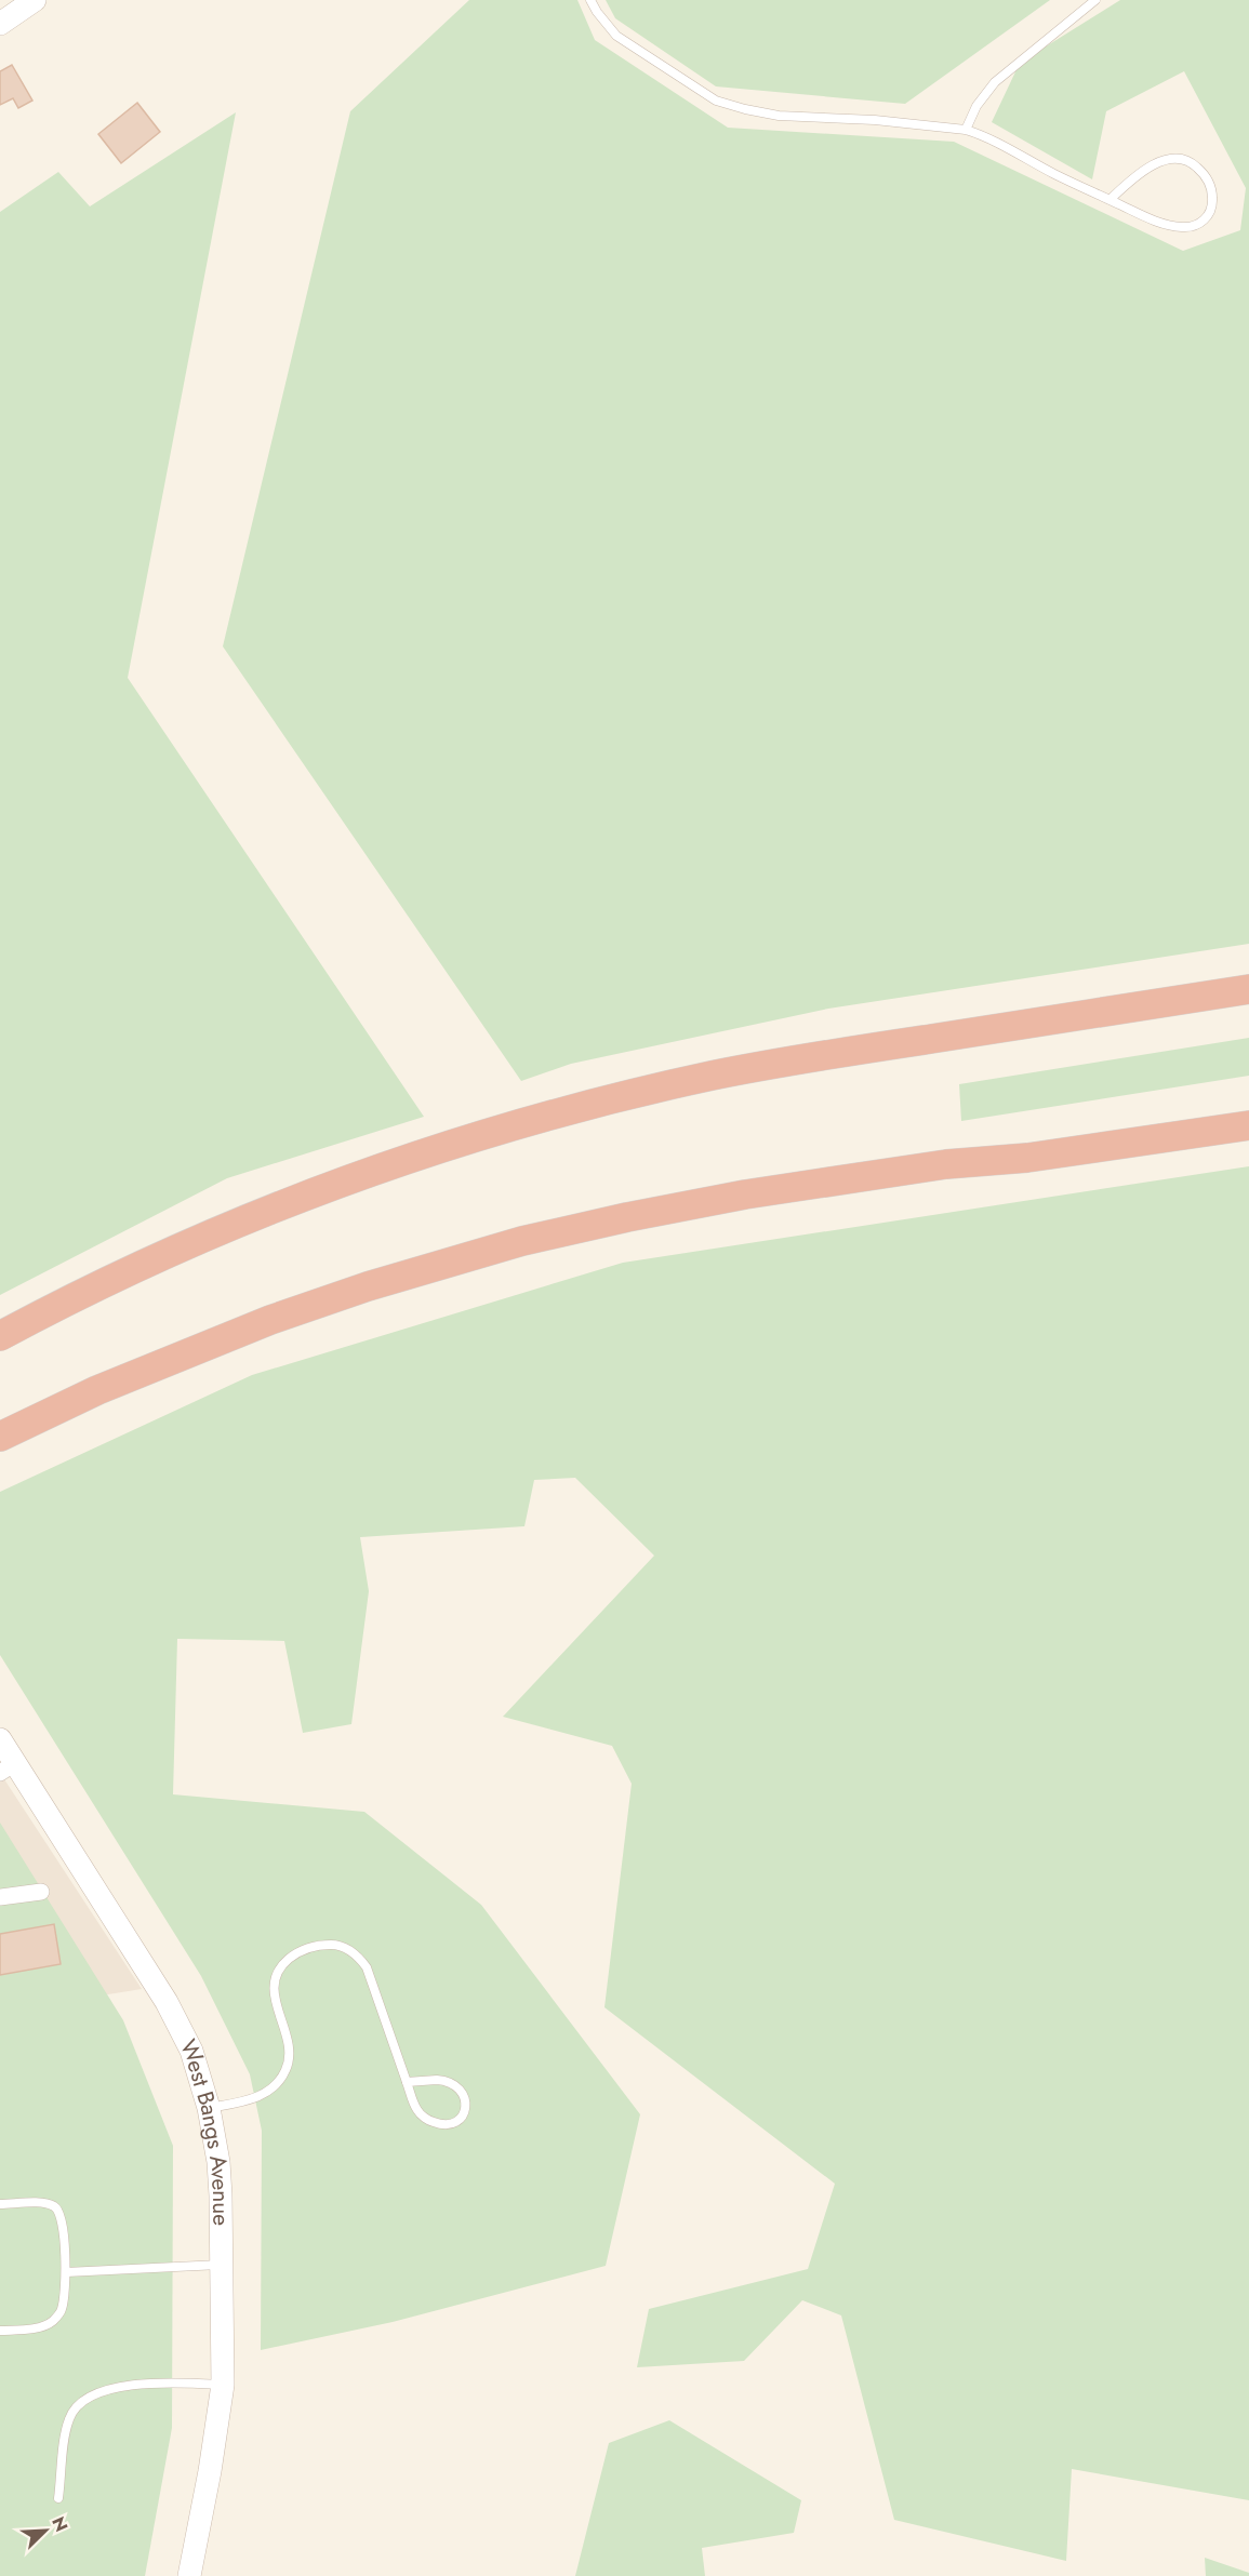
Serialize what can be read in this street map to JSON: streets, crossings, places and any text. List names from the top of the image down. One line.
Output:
{"streets":{"street":["West Bangs Avenue"]},"north":"top right"}
